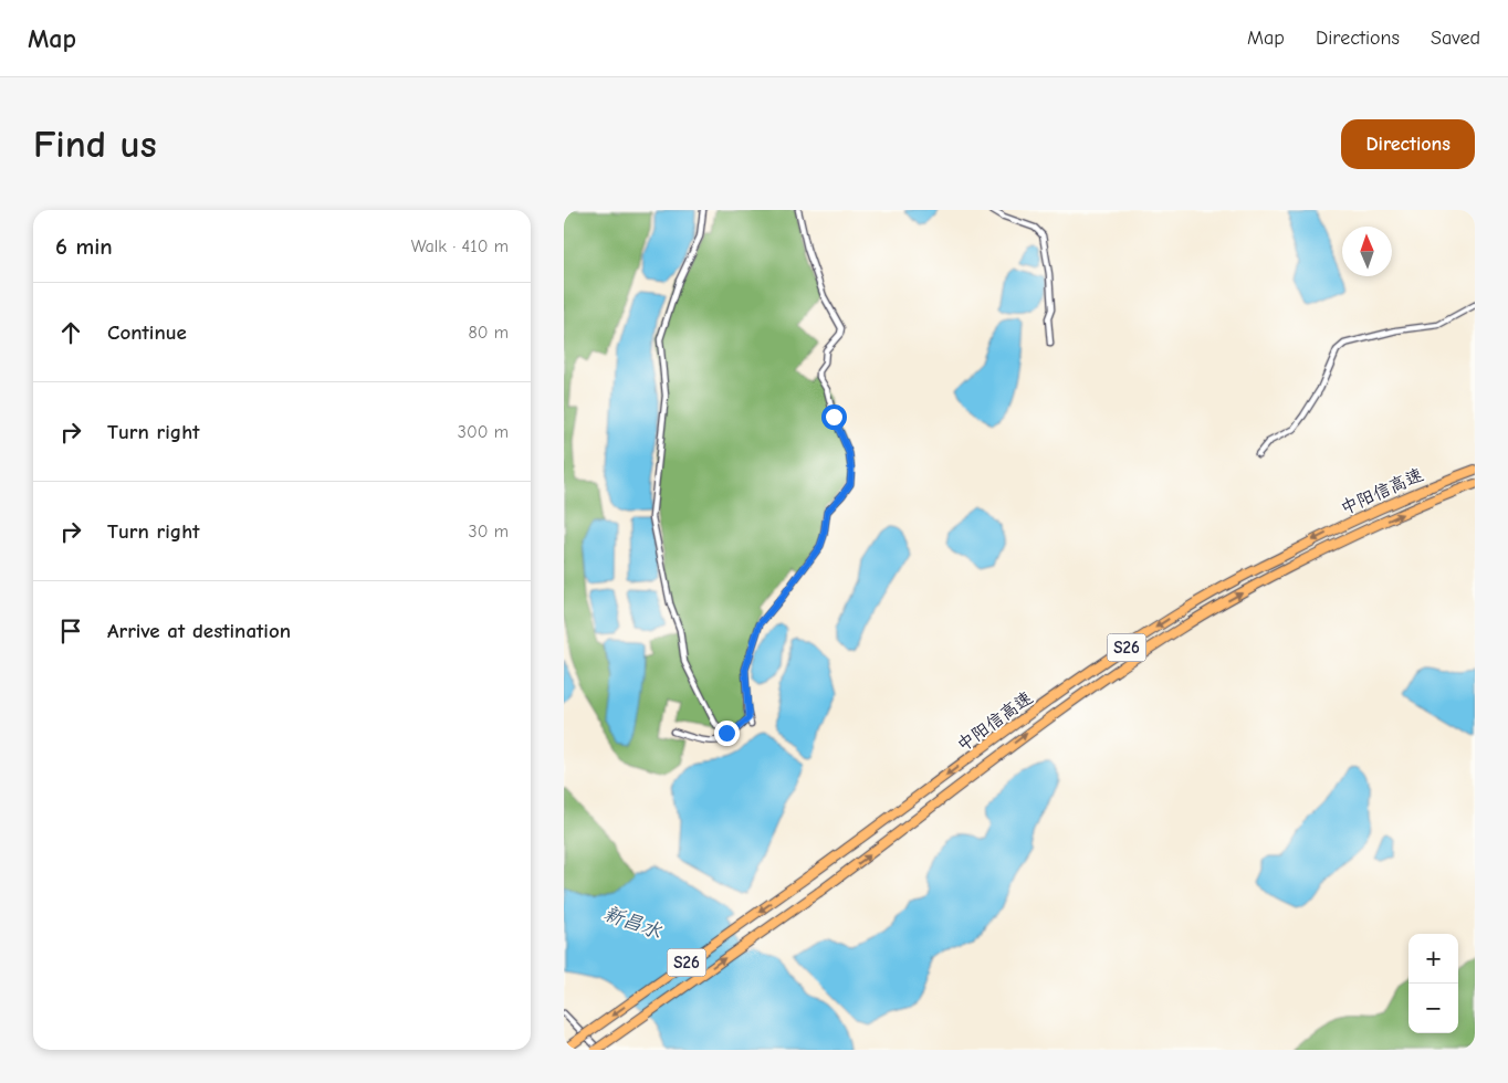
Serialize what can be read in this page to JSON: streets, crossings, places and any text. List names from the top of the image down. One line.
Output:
{"streets":{"highway":["中阳信高速","S26"]},"water":["新昌水"],"north":"top","page":{"header":"Map","nav":["Map","Directions","Saved"],"buttons":"Directions","title":"Find us","heading":["6 min","Walk · 410 m"],"list":[["Continue","80 m"],["Turn right","300 m"],["Turn right","30 m"],"Arrive at destination"],"map_buttons":["+","−"]}}
